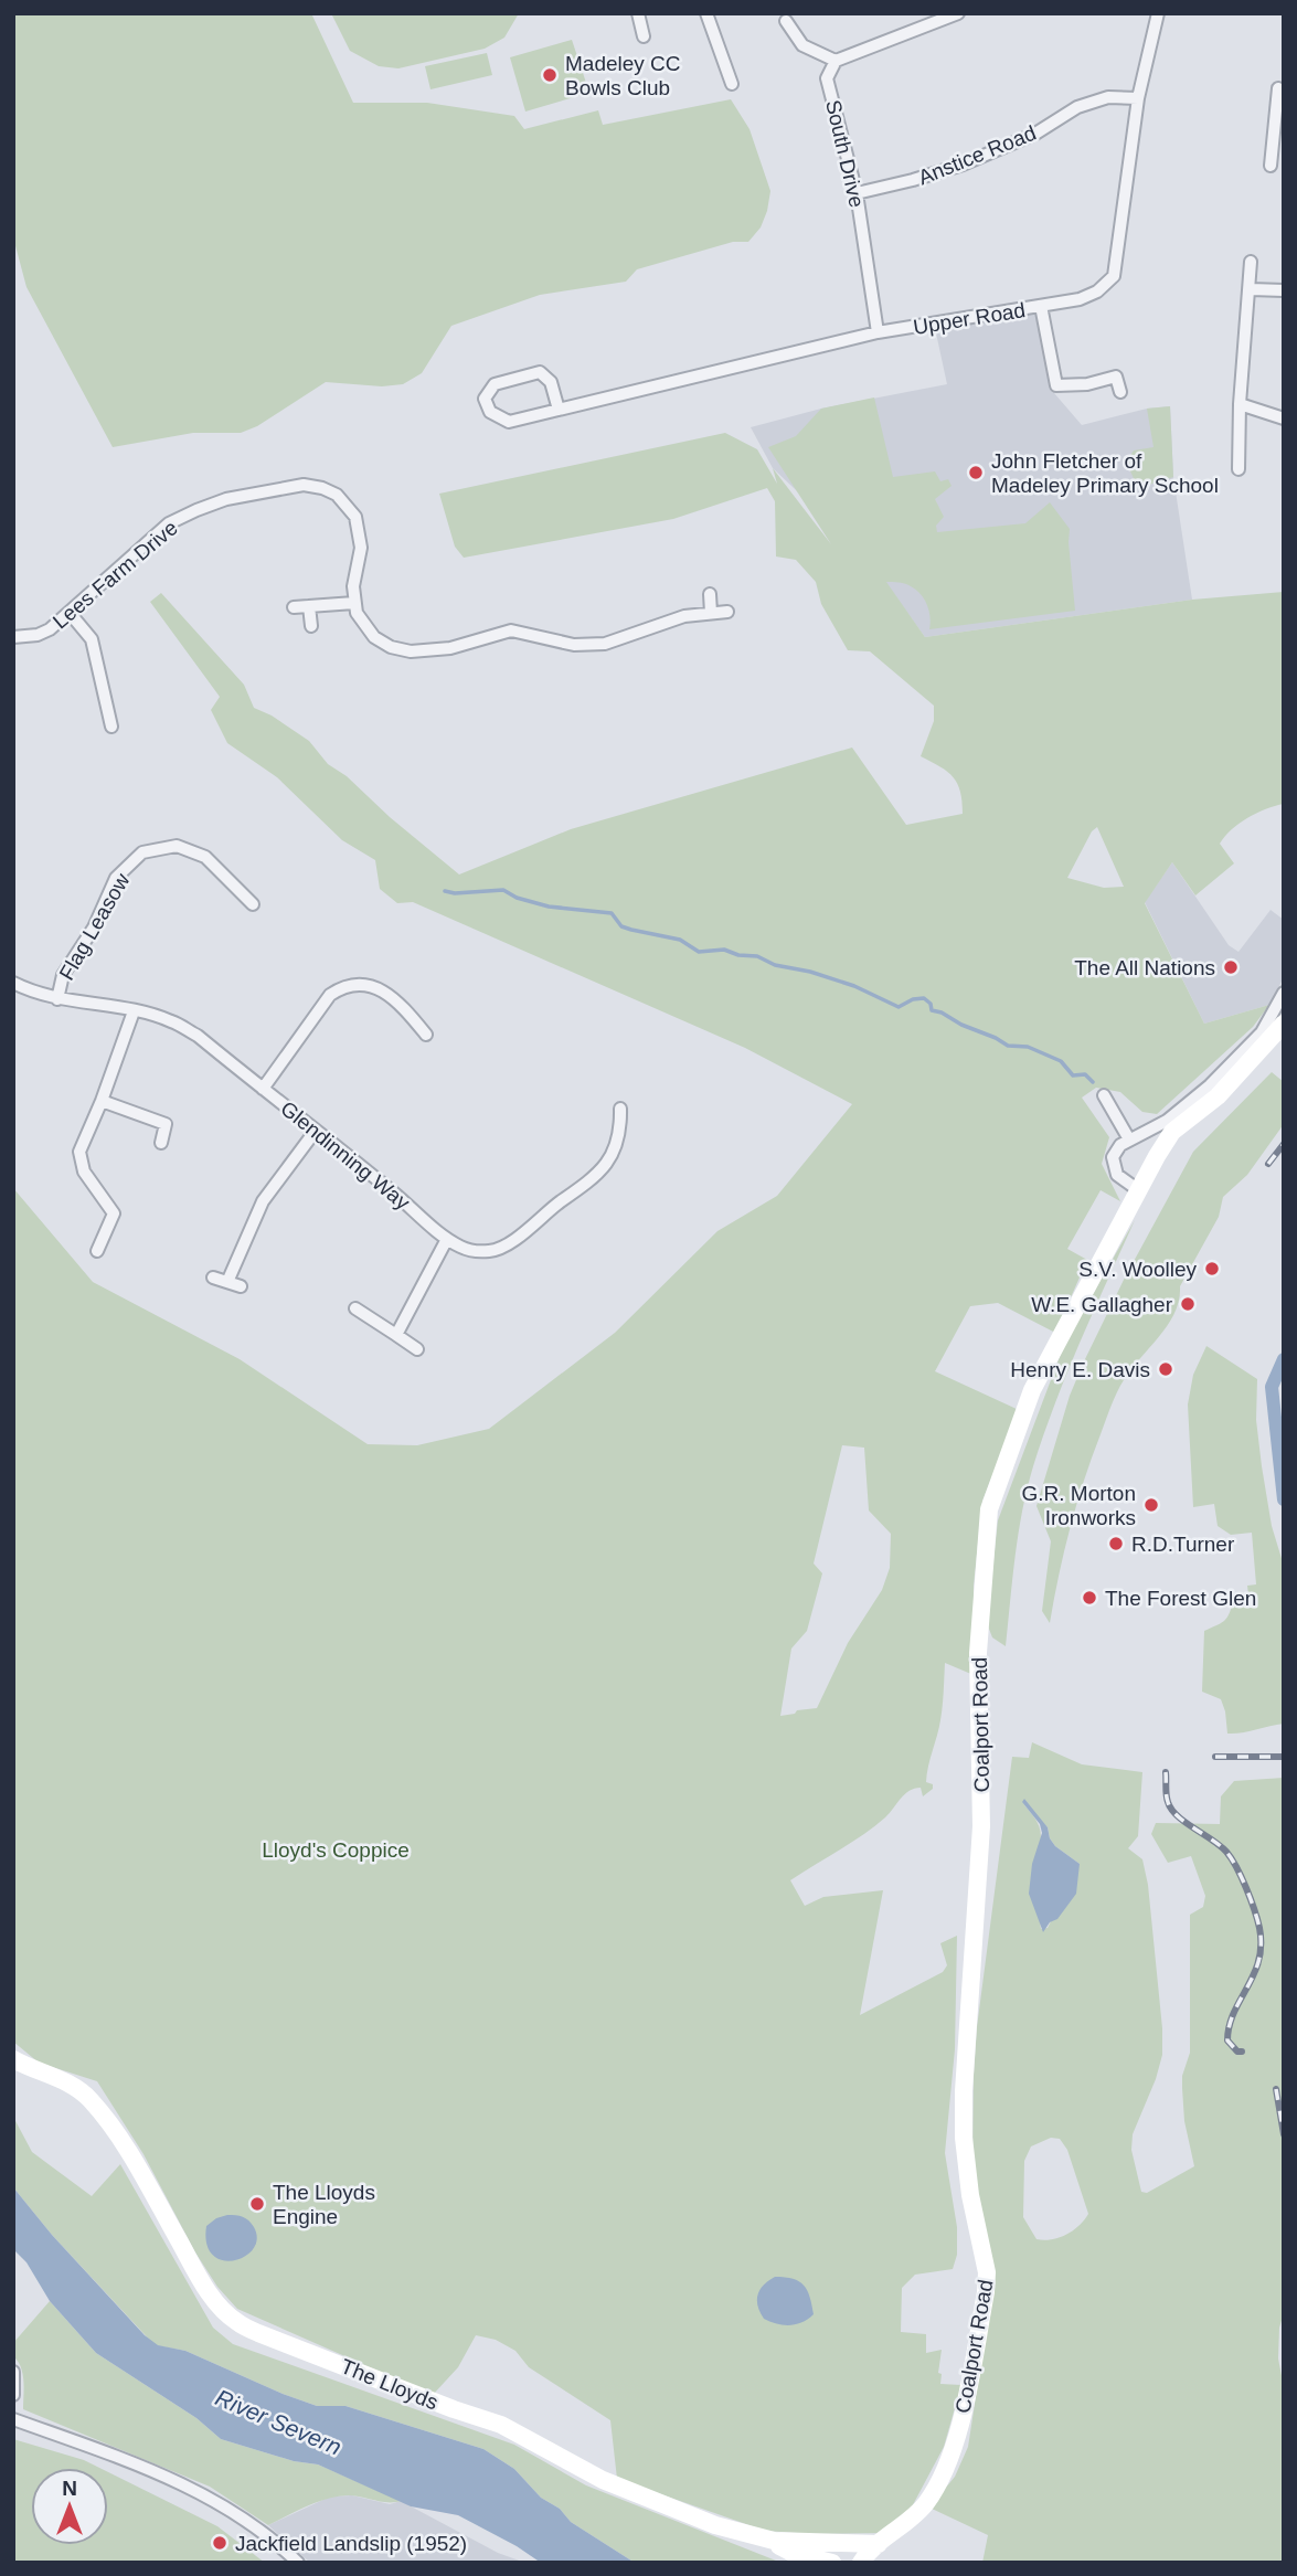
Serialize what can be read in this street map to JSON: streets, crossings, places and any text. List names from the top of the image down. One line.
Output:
{"streets":{"street":["South Drive","Anstice Road","Upper Road","Lees Farm Drive","Flag Leasow","Glendinning Way","Coalport Road","The Lloyds"]},"crossings":[["South Drive","Anstice Road"],["South Drive","Upper Road"],["Anstice Road","Upper Road"],["Flag Leasow","Glendinning Way"],["Coalport Road","The Lloyds"]],"water":["River Severn"],"parks":["Lloyd's Coppice"],"places":["Madeley CC Bowls Club","John Fletcher of Madeley Primary School","The All Nations","S.V. Woolley","W.E. Gallagher","Henry E. Davis","G.R. Morton Ironworks","R.D.Turner","The Forest Glen","The Lloyds Engine","Jackfield Landslip (1952)"],"north":"top"}
